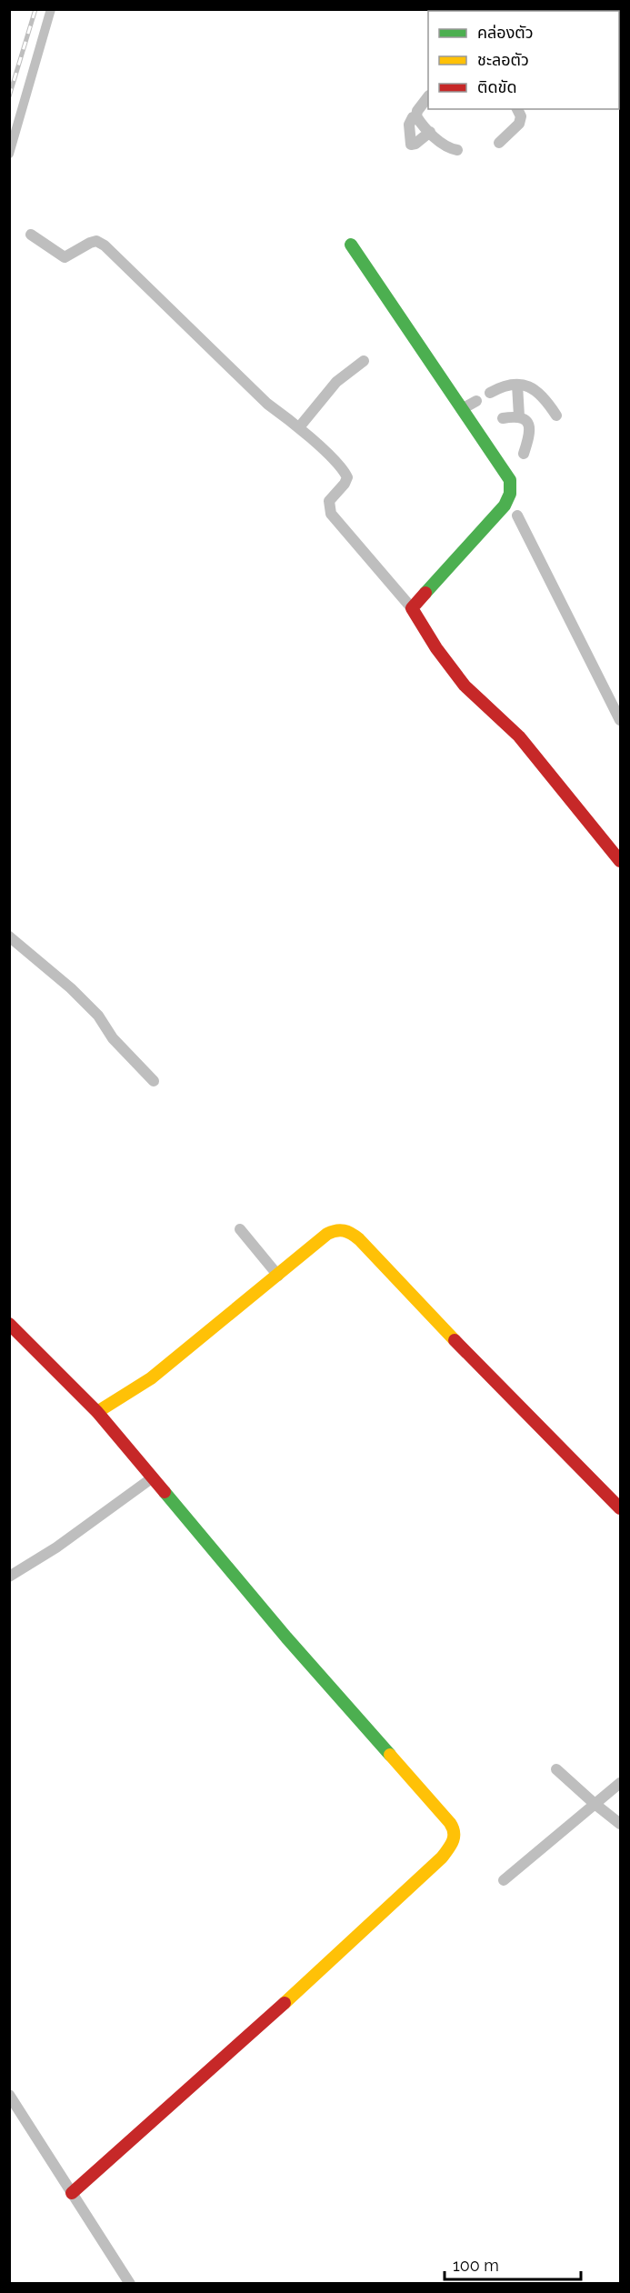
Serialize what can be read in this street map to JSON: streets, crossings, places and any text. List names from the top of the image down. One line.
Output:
{"legend":["คล่องตัว","ชะลอตัว","ติดขัด"],"scale_bar":"100 m"}
